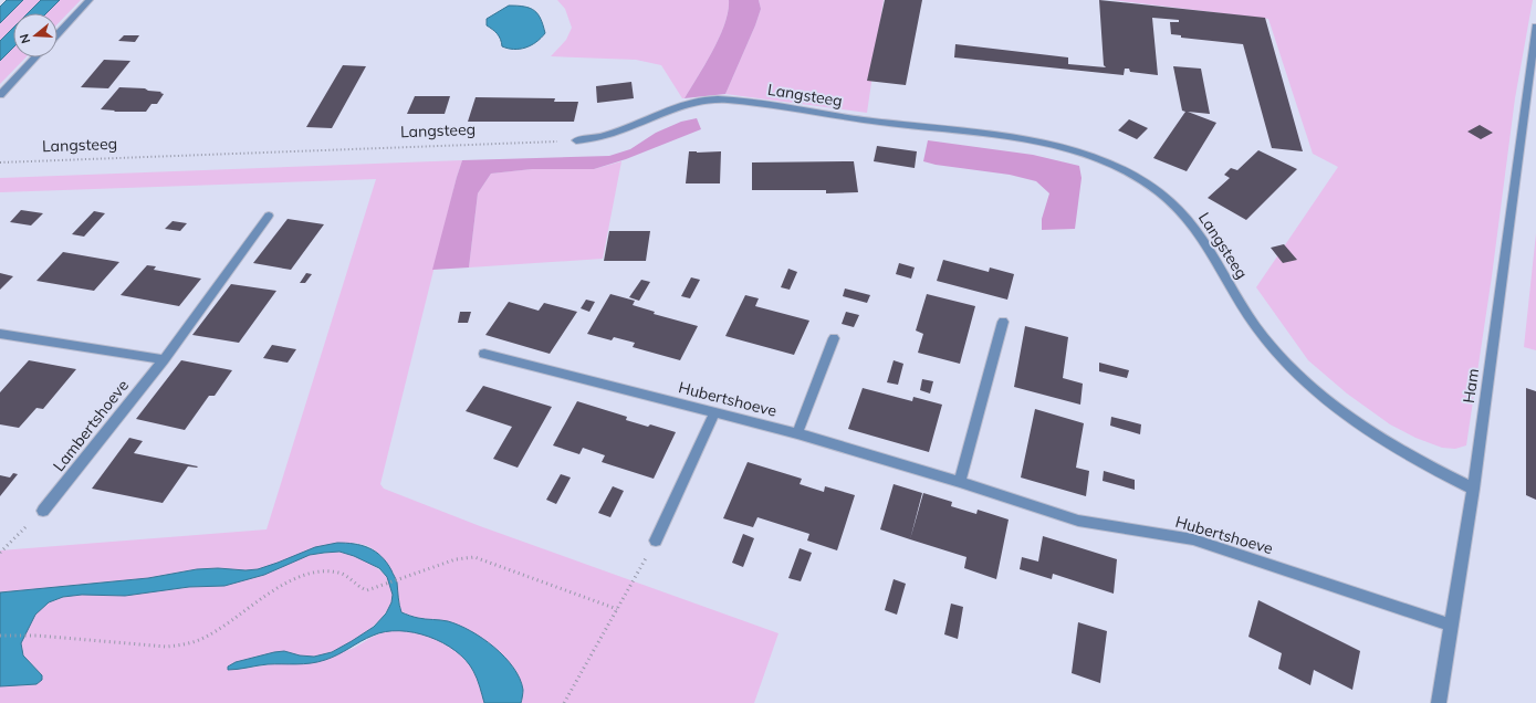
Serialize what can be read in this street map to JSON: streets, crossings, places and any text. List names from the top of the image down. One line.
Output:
{"streets":{"street":["Langsteeg","Ham","Hubertshoeve","Lambertshoeve"]},"crossings":[["Langsteeg","Ham"],["Ham","Hubertshoeve"]],"north":"left"}
